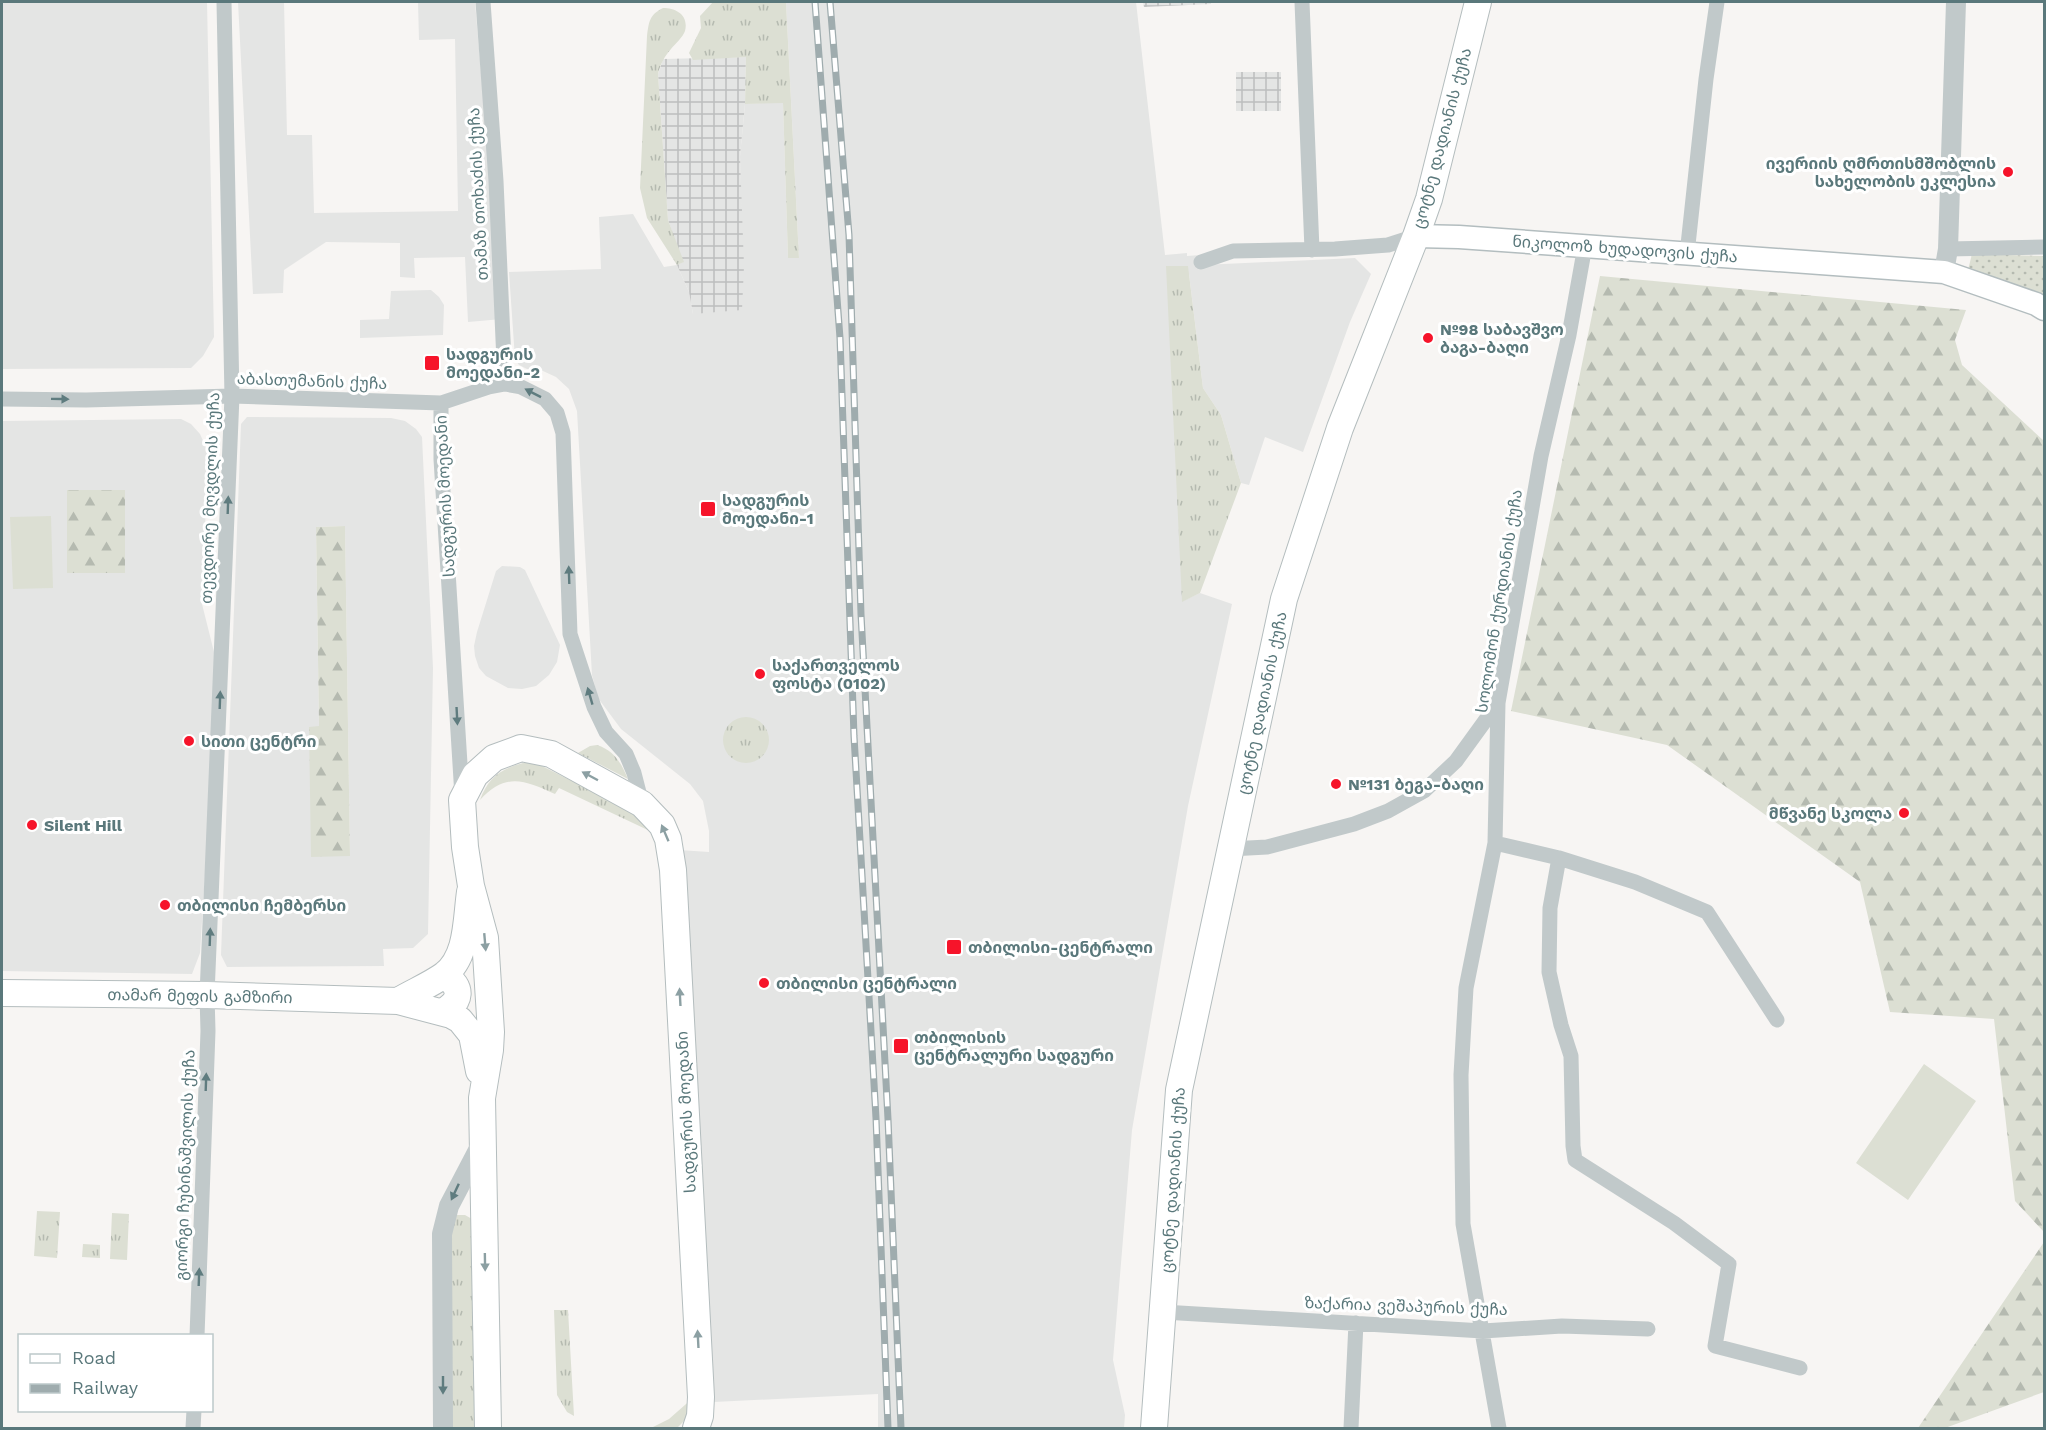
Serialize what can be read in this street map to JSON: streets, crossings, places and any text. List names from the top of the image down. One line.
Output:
{"streets":{"main road":["ცოტნე დადიანის ქუჩა","ნიკოლოზ ხუდადოვის ქუჩა","სადგურის მოედანი","თამარ მეფის გამზირი"],"street":["თამაზ თოხაძის ქუჩა","აბასთუმანის ქუჩა","თევდორე მღვდლის ქუჩა","სოლომონ ქურდიანის ქუჩა","გიორგი ჩუბინაშვილის ქუჩა","ზაქარია ვეშაპურის ქუჩა"]},"crossings":[["ცოტნე დადიანის ქუჩა","ნიკოლოზ ხუდადოვის ქუჩა"],["ცოტნე დადიანის ქუჩა","ზაქარია ვეშაპურის ქუჩა"],["თამაზ თოხაძის ქუჩა","სადგურის მოედანი"],["ნიკოლოზ ხუდადოვის ქუჩა","სოლომონ ქურდიანის ქუჩა"],["აბასთუმანის ქუჩა","სადგურის მოედანი"],["აბასთუმანის ქუჩა","თევდორე მღვდლის ქუჩა"],["სადგურის მოედანი","თამარ მეფის გამზირი"],["თევდორე მღვდლის ქუჩა","თამარ მეფის გამზირი"],["თევდორე მღვდლის ქუჩა","გიორგი ჩუბინაშვილის ქუჩა"],["სოლომონ ქურდიანის ქუჩა","ზაქარია ვეშაპურის ქუჩა"],["თამარ მეფის გამზირი","გიორგი ჩუბინაშვილის ქუჩა"]],"one_way":["აბასთუმანის ქუჩა","თევდორე მღვდლის ქუჩა","გიორგი ჩუბინაშვილის ქუჩა"],"places":{"other":["ივერიის ღმრთისმშობლის სახელობის ეკლესია","№98 საბავშვო ბაგა-ბაღი","საქართველოს ფოსტა (0102)","სითი ცენტრი","№131 ბეგა-ბაღი","მწვანე სკოლა","Silent Hill","თბილისი ჩემბერსი","თბილისი ცენტრალი"],"transit":["სადგურის მოედანი-2","სადგურის მოედანი-1","თბილისი-ცენტრალი","თბილისის ცენტრალური სადგური"]},"legend":["Road","Railway"]}
